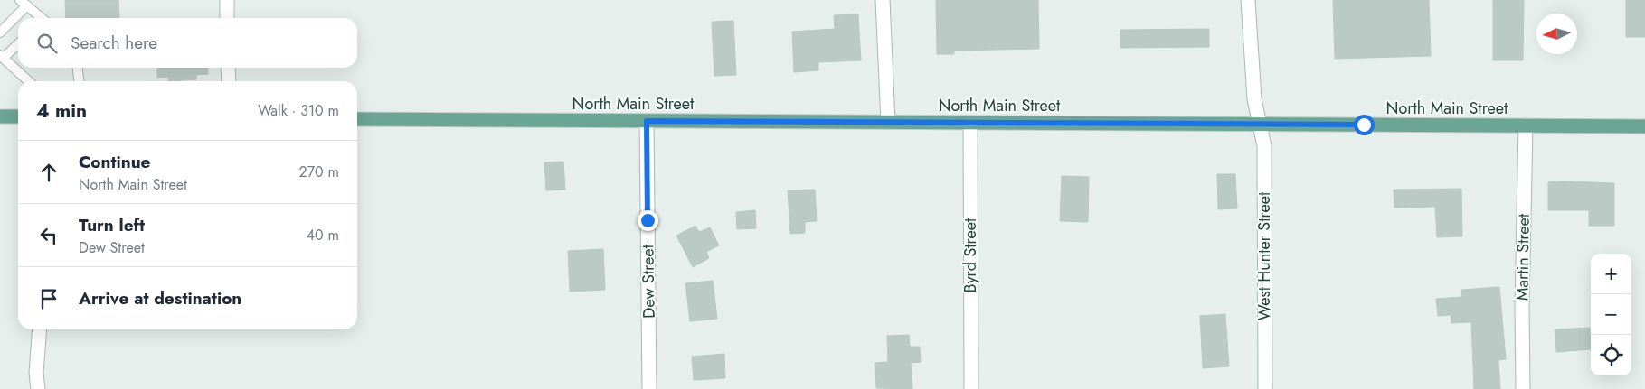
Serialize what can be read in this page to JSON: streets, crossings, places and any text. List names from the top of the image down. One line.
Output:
{"streets":{"main road":["North Main Street"],"street":["Byrd Street","West Hunter Street","Martin Street","Dew Street"]},"crossings":[["North Main Street","Byrd Street"],["North Main Street","West Hunter Street"],["North Main Street","Martin Street"],["North Main Street","Dew Street"]],"north":"left","page":{"search":"Search here","heading":["4 min","Walk · 310 m"],"list":[["Continue","North Main Street","270 m"],["Turn left","Dew Street","40 m"],"Arrive at destination"],"map_buttons":["+","−"]}}
